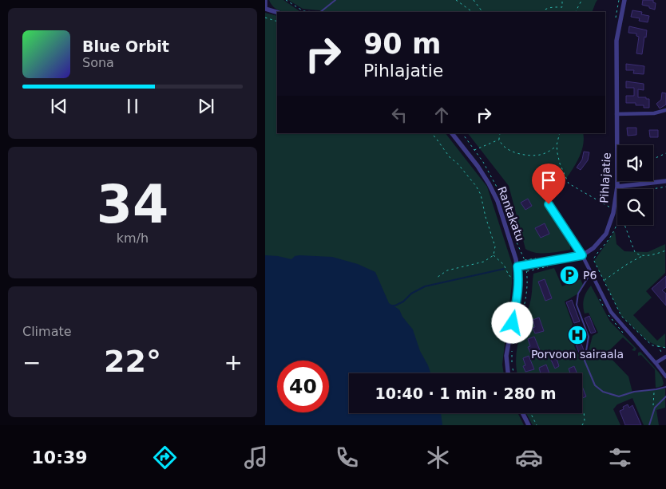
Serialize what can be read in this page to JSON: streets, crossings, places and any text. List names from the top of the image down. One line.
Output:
{"streets":{"street":["Pihlajatie","Rantakatu"]},"crossings":[["Pihlajatie","Rantakatu"]],"places":{"parking":["P6"],"hospital":["Porvoon sairaala"]},"page":{"turn":["90 m","Pihlajatie"],"song":["Blue Orbit","Sona"],"tile":[["34","km/h"],"Climate"],"heat":["−","22°","+"],"limit":"40","trip":"10:40 · 1 min · 280 m","tabs":"10:39"}}
